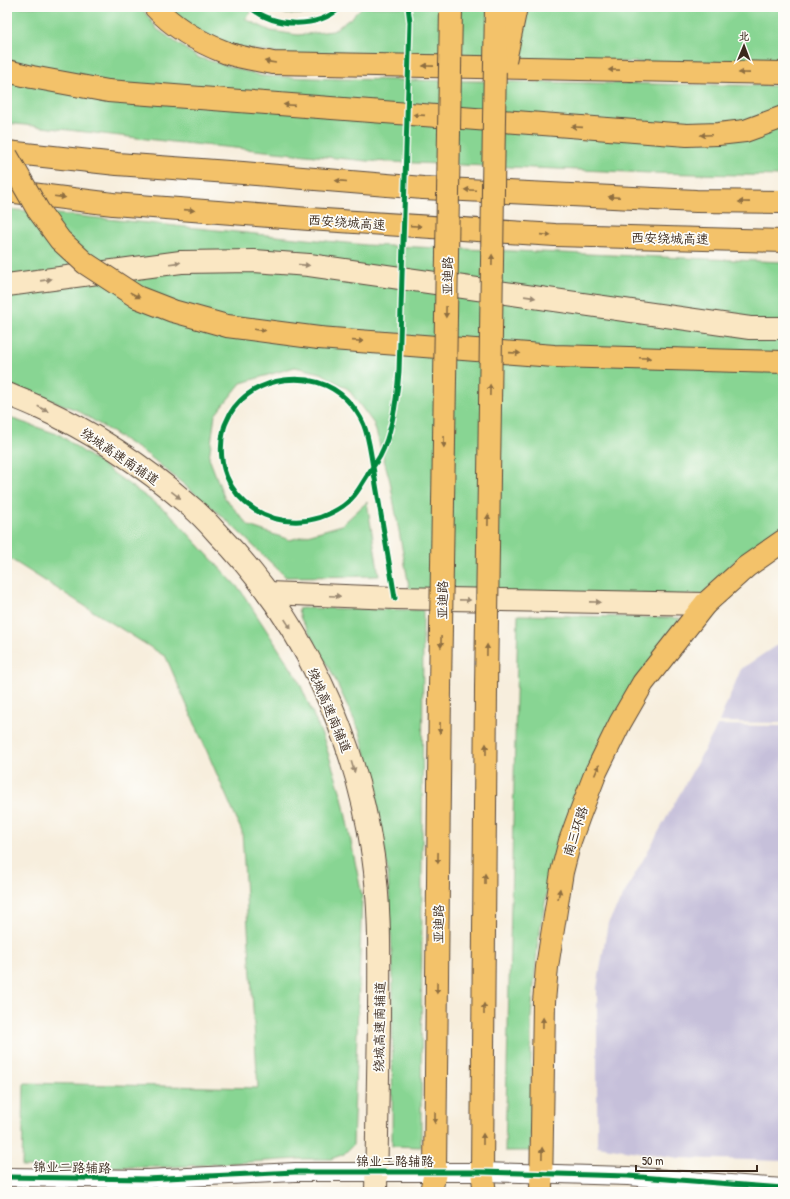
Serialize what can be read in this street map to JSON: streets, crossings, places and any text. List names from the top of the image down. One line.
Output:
{"streets":{"highway":["西安绕城高速","亚迪路","南三环路"],"main road":["绕城高速南辅道"],"street":["锦业二路辅路"]},"crossings":[["亚迪路","锦业二路辅路"],["绕城高速南辅道","锦业二路辅路"],["南三环路","锦业二路辅路"]],"one_way":["绕城高速南辅道"],"scale_bar":"50 m","north":"top"}
